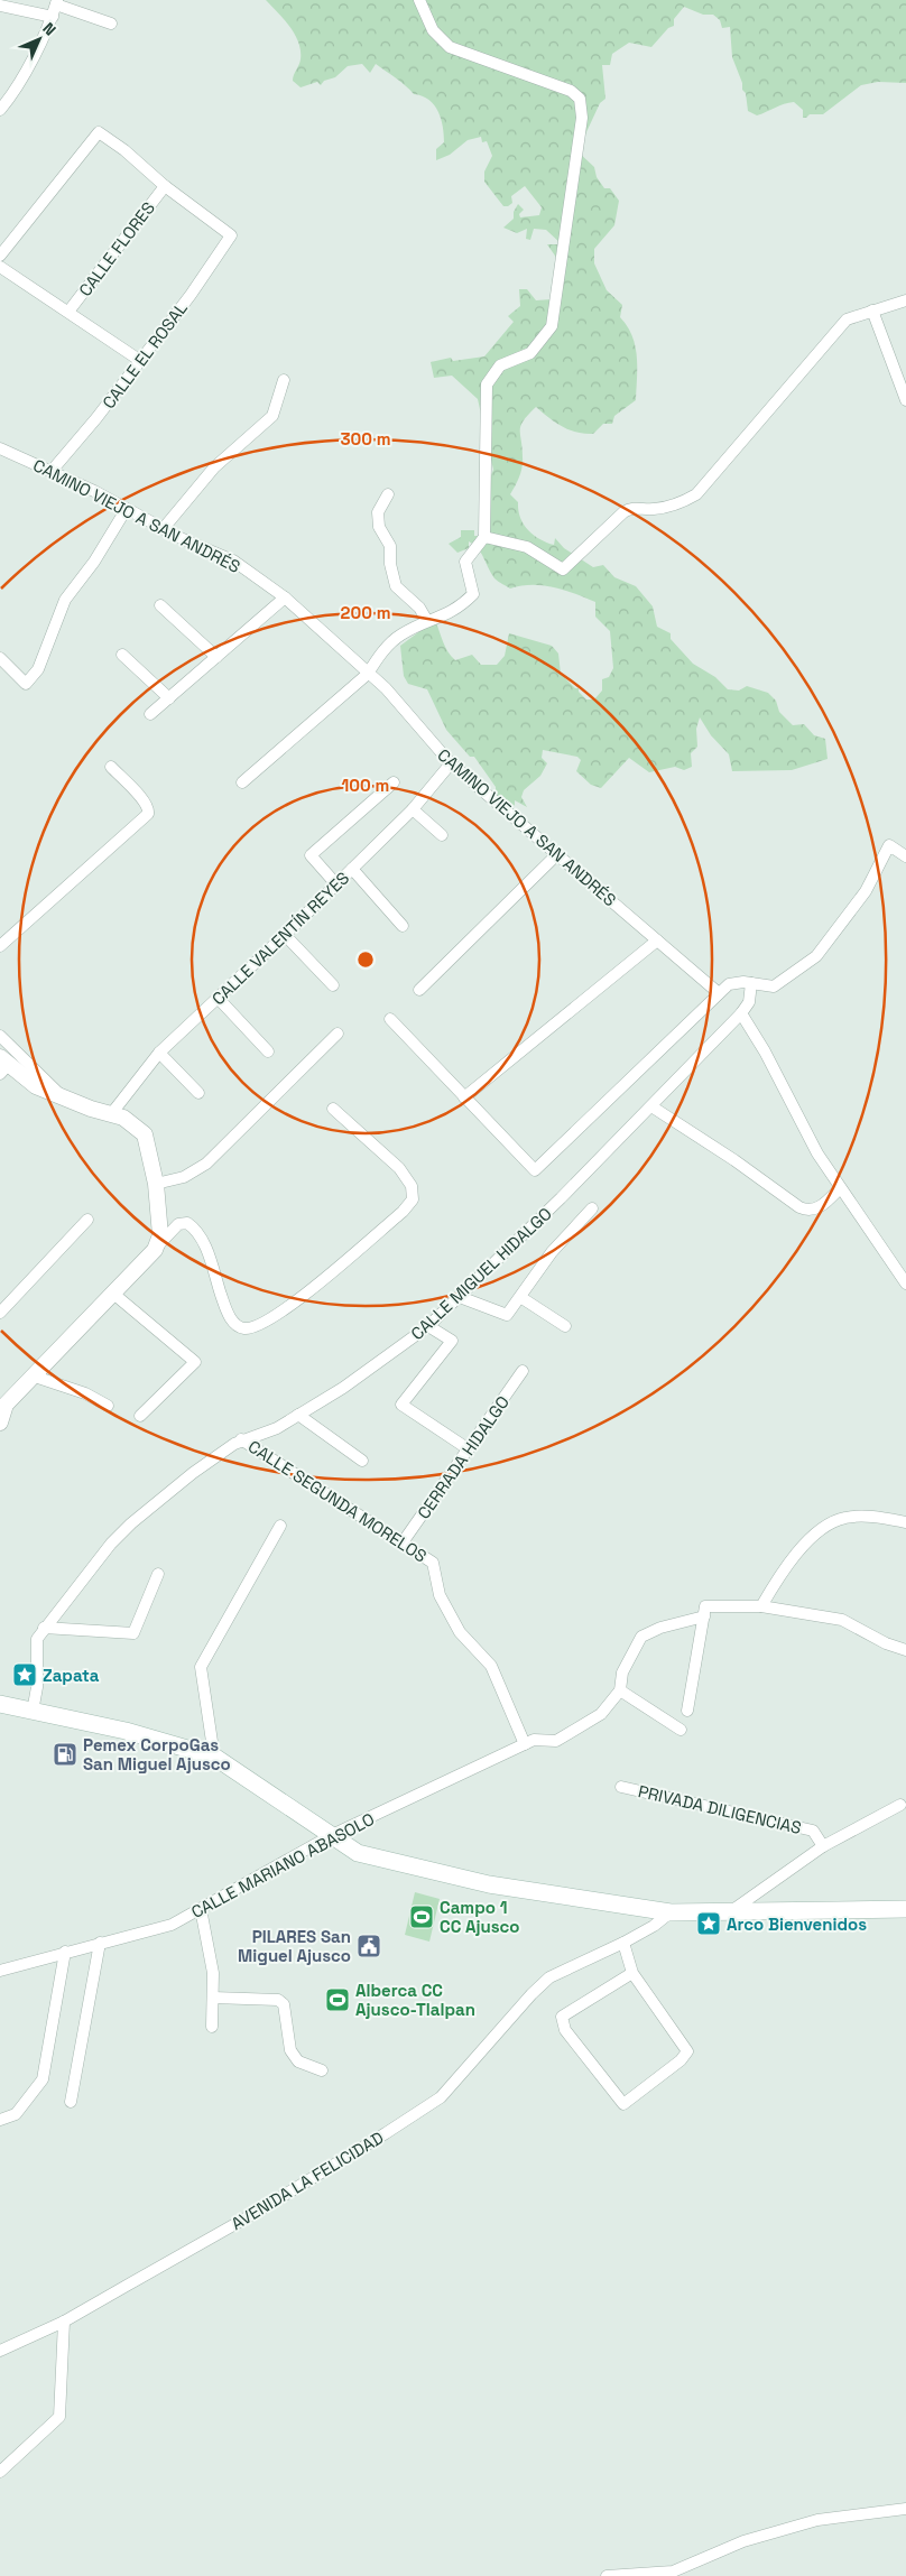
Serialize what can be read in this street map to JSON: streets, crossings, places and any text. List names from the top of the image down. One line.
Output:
{"streets":{"street":["CALLE FLORES","CALLE EL ROSAL","CAMINO VIEJO A SAN ANDRÉS","CALLE VALENTÍN REYES","CALLE MIGUEL HIDALGO","CERRADA HIDALGO","CALLE SEGUNDA MORELOS","PRIVADA DILIGENCIAS","CALLE MARIANO ABASOLO","AVENIDA LA FELICIDAD"]},"crossings":[["CALLE FLORES","CALLE EL ROSAL"],["CALLE EL ROSAL","CAMINO VIEJO A SAN ANDRÉS"],["CAMINO VIEJO A SAN ANDRÉS","CALLE VALENTÍN REYES"],["CALLE MIGUEL HIDALGO","CALLE SEGUNDA MORELOS"],["CERRADA HIDALGO","CALLE SEGUNDA MORELOS"],["CALLE SEGUNDA MORELOS","CALLE MARIANO ABASOLO"]],"places":{"place":["Zapata","Arco Bienvenidos"],"fuel station":["Pemex CorpoGas San Miguel Ajusco"],"sports":["Campo 1 CC Ajusco","Alberca CC Ajusco-Tlalpan"],"public building":["PILARES San Miguel Ajusco"]},"north":"top right","rings":["300 m","200 m","100 m"]}
